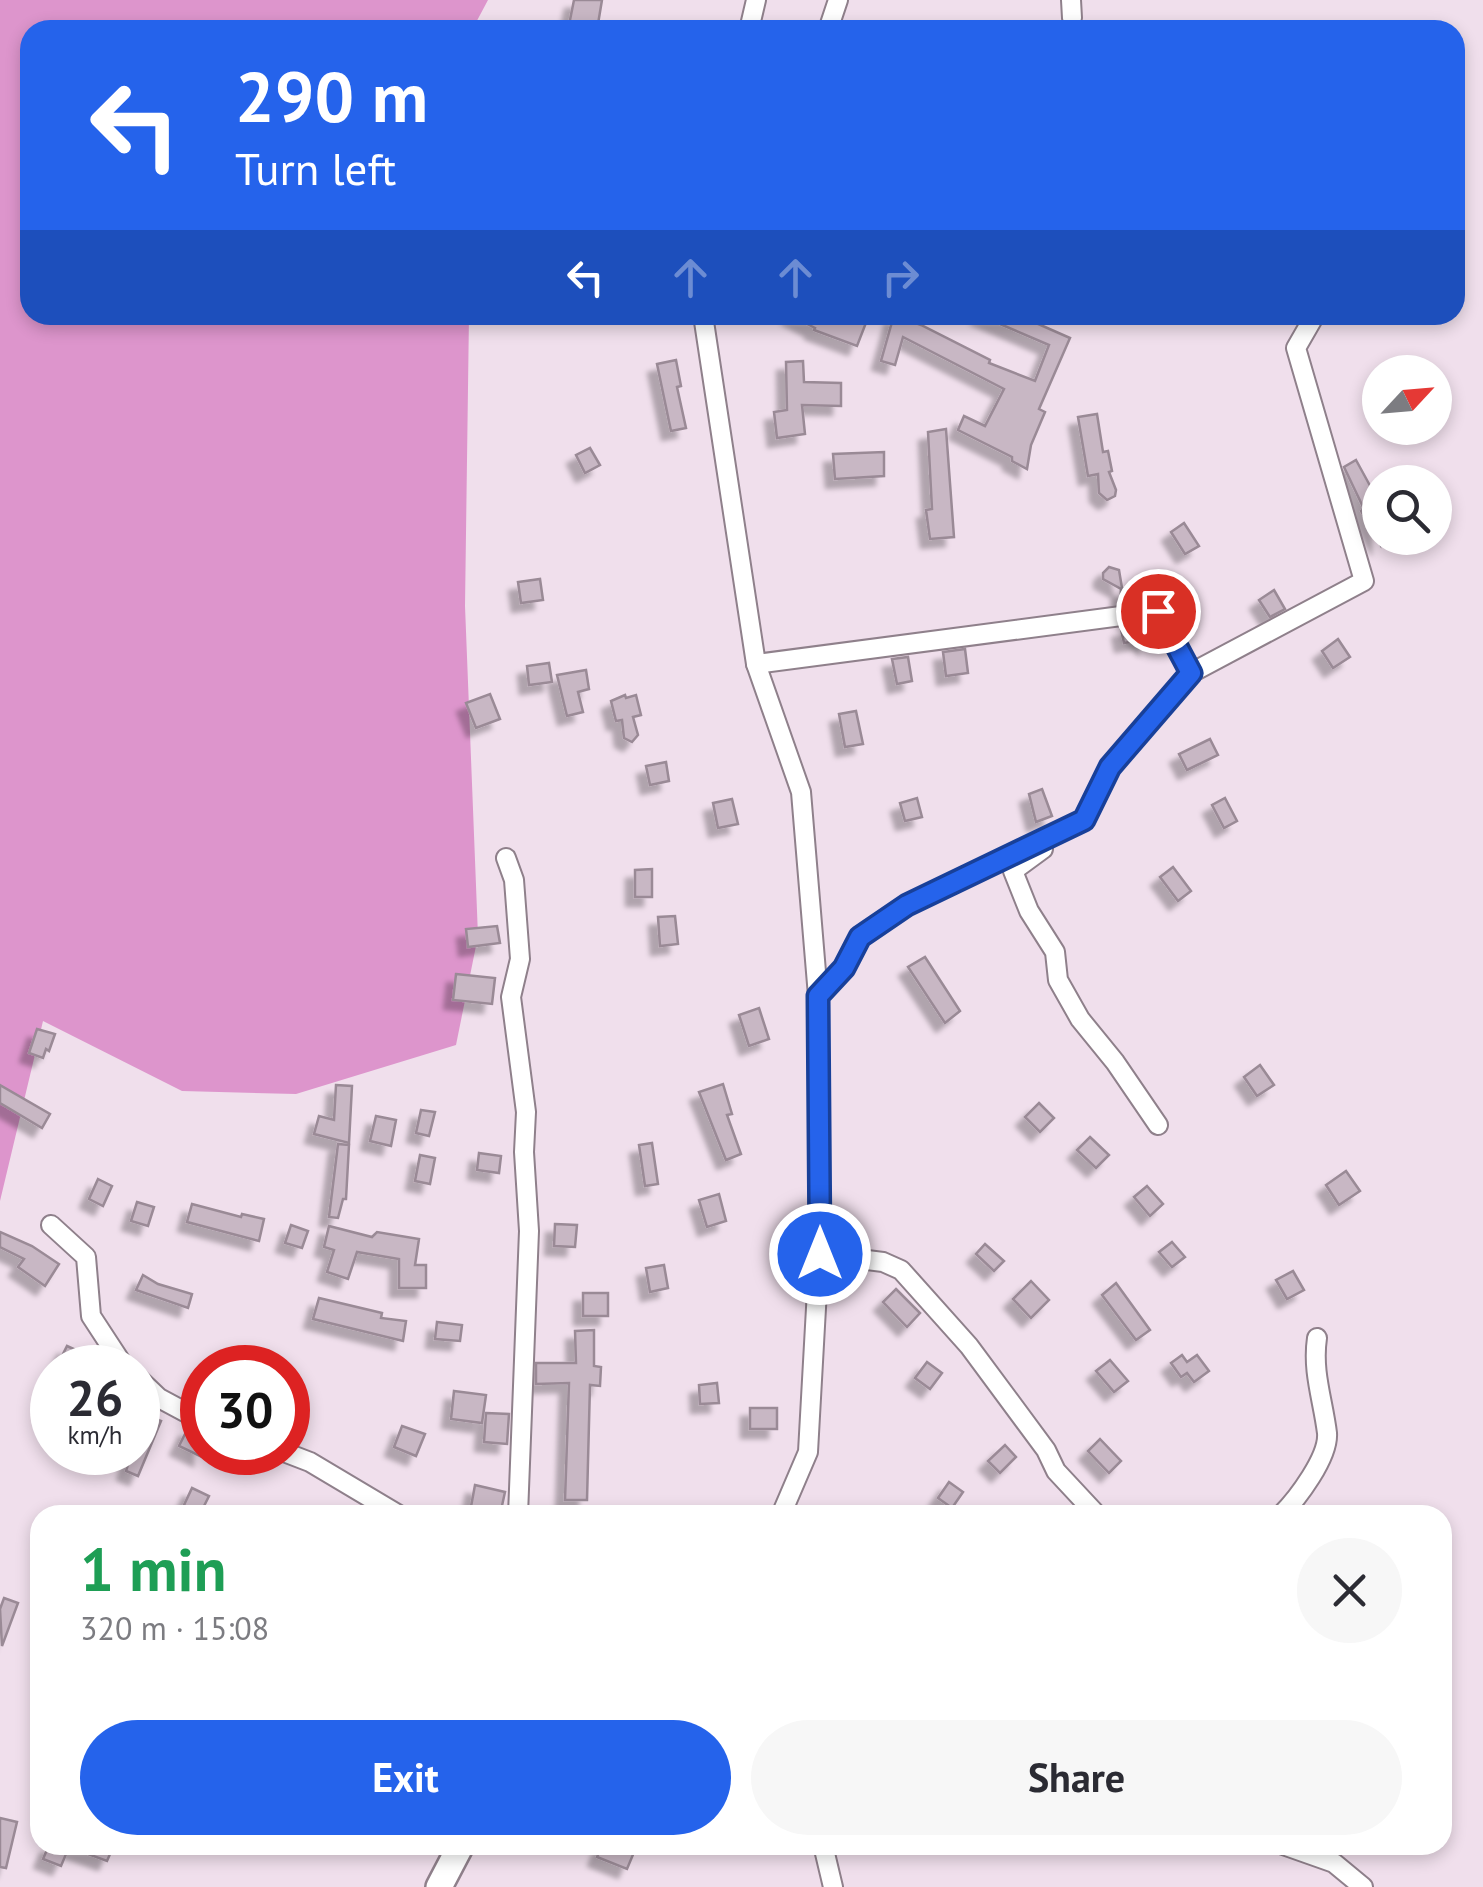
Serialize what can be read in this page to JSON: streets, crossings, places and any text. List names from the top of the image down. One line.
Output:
{"north":"top right","page":{"turn":["290 m","Turn left"],"speed":"26 km/h","limit":"30","heading":["1 min","320 m · 15:08"],"buttons":["Exit","Share"]}}
